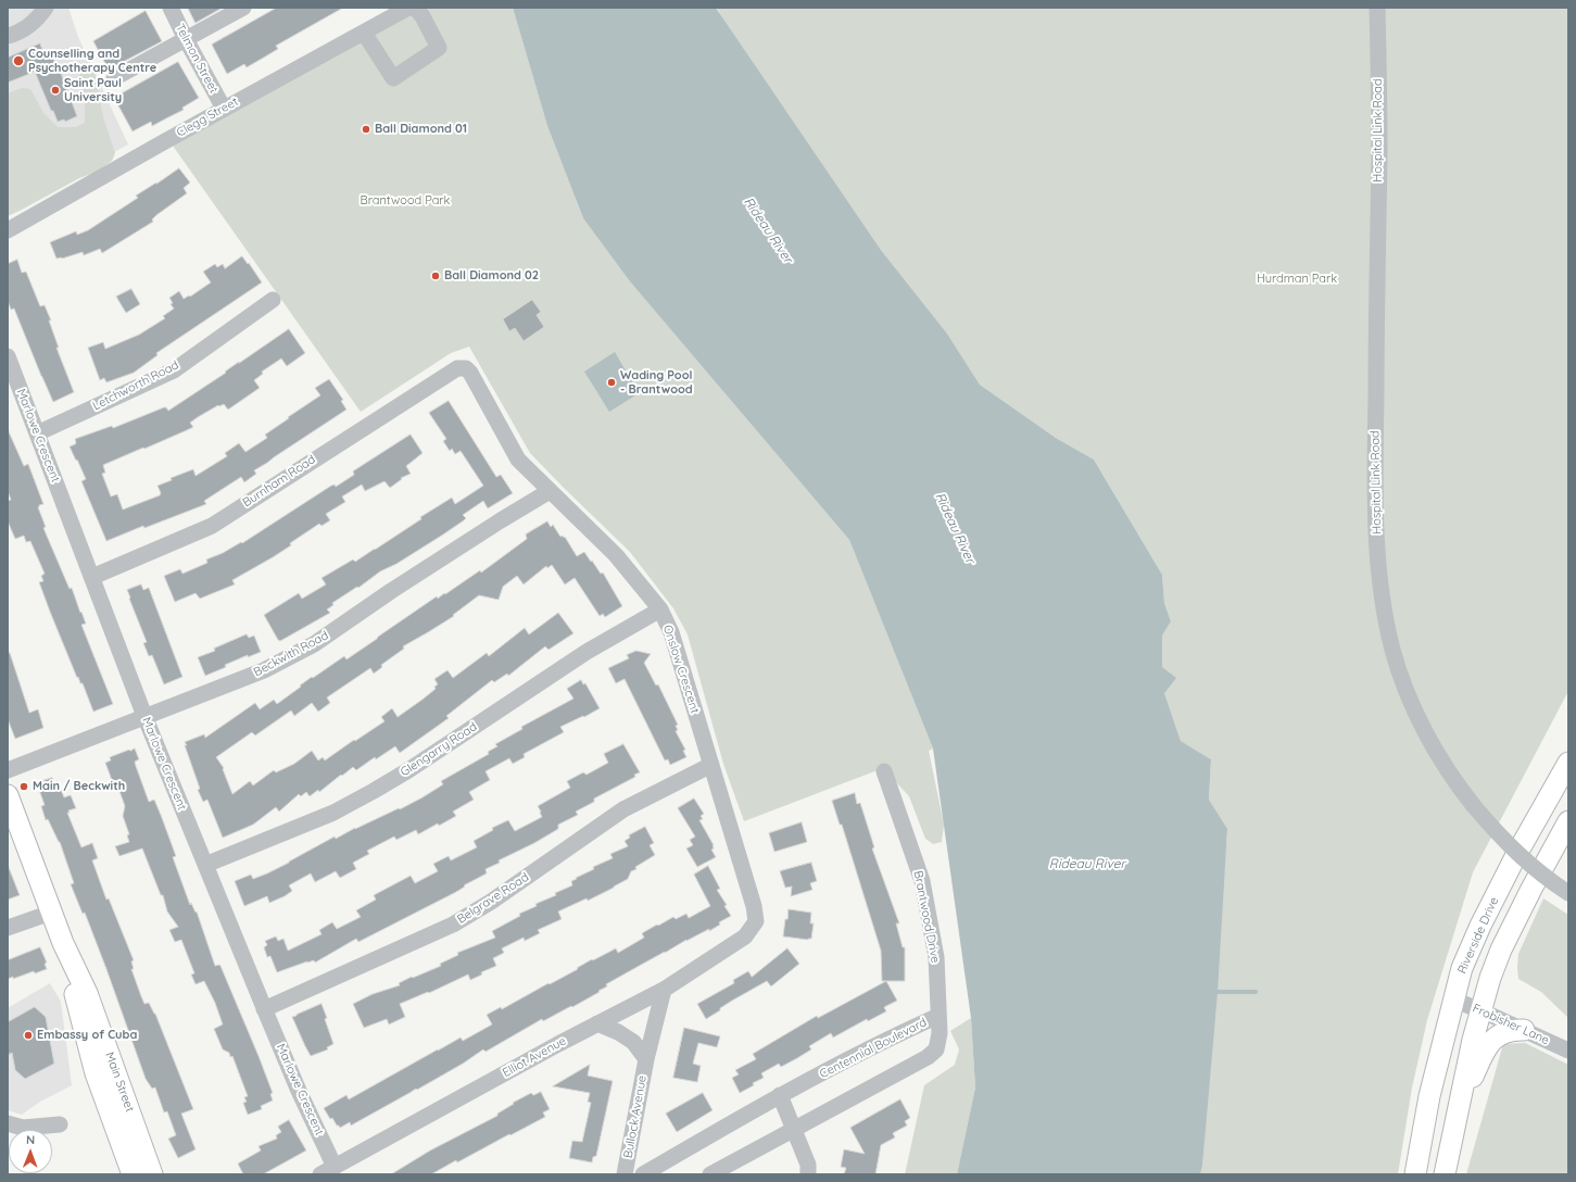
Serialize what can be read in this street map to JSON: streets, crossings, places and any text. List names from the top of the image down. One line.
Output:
{"streets":{"main road":["Riverside Drive","Main Street"],"street":["Telmon Street","Clegg Street","Hospital Link Road","Letchworth Road","Marlowe Crescent","Burnham Road","Beckwith Road","Onslow Crescent","Glengarry Road","Belgrave Road","Brantwood Drive","Frobisher Lane","Centennial Boulevard","Elliot Avenue","Bullock Avenue"]},"crossings":[["Telmon Street","Clegg Street"],["Letchworth Road","Marlowe Crescent"],["Marlowe Crescent","Burnham Road"],["Marlowe Crescent","Beckwith Road"],["Marlowe Crescent","Glengarry Road"],["Marlowe Crescent","Belgrave Road"],["Marlowe Crescent","Elliot Avenue"],["Burnham Road","Onslow Crescent"],["Beckwith Road","Onslow Crescent"],["Onslow Crescent","Glengarry Road"],["Onslow Crescent","Belgrave Road"],["Onslow Crescent","Elliot Avenue"],["Brantwood Drive","Centennial Boulevard"],["Riverside Drive","Frobisher Lane"],["Elliot Avenue","Bullock Avenue"]],"water":["Rideau River"],"parks":["Brantwood Park","Hurdman Park"],"places":["Counselling and Psychotherapy Centre","Saint Paul University","Ball Diamond 01","Ball Diamond 02","Wading Pool - Brantwood","Main / Beckwith","Embassy of Cuba"],"north":"top"}
